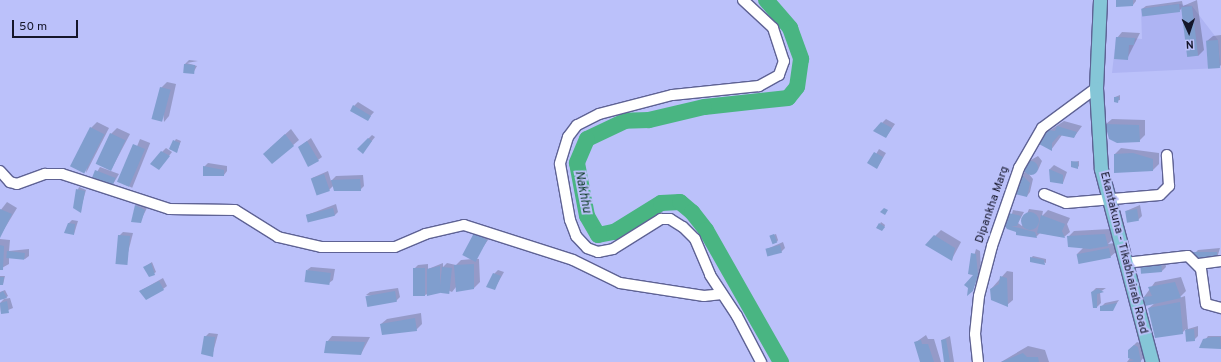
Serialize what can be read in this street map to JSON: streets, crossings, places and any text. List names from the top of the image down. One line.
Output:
{"streets":{"main road":["Ekantakuna - Tikabhairab Road"],"street":["Dipankha Marg"]},"crossings":[["Dipankha Marg","Ekantakuna - Tikabhairab Road"]],"water":["Nakhhu"],"scale_bar":"50 m","north":"bottom"}
